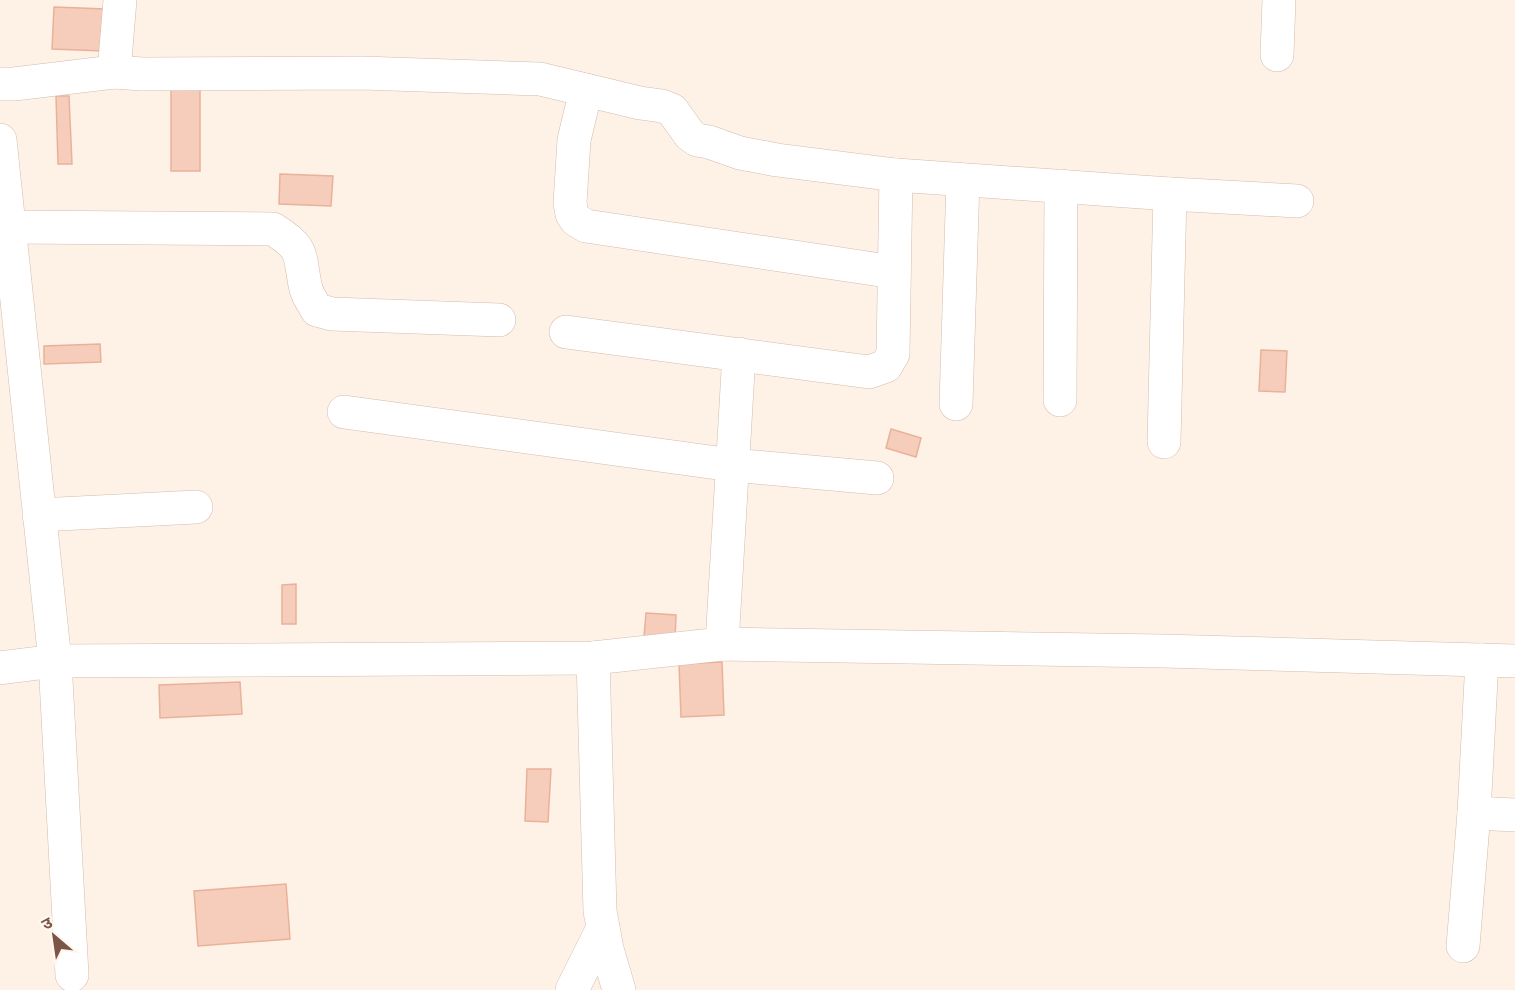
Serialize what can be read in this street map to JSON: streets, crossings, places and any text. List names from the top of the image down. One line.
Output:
{"north":"top left"}
